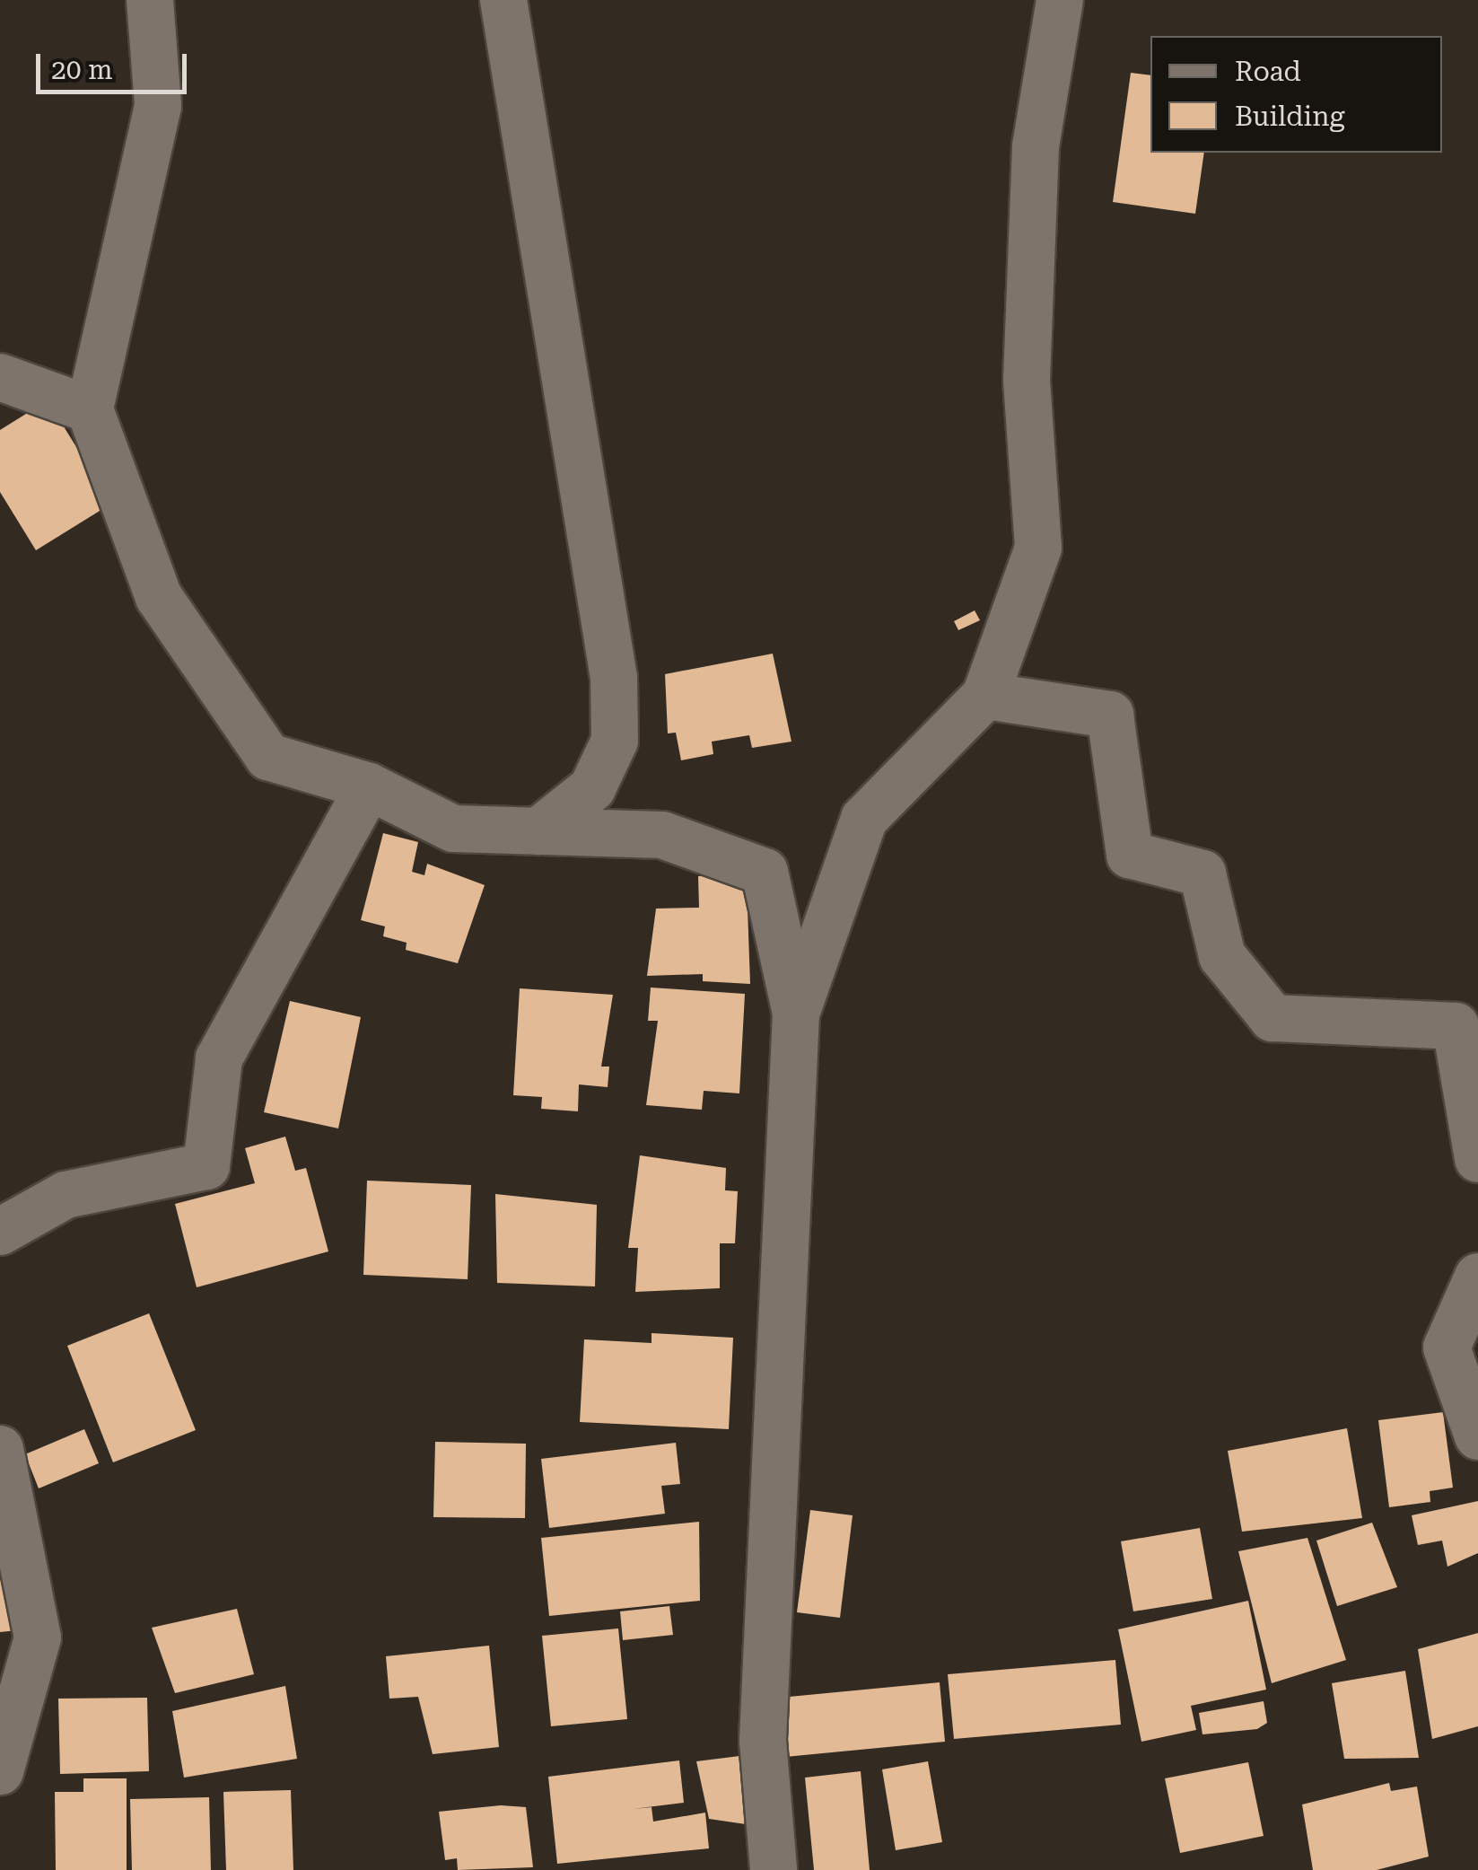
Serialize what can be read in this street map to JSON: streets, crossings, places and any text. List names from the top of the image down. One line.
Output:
{"legend":["Road","Building"],"scale_bar":"20 m"}
